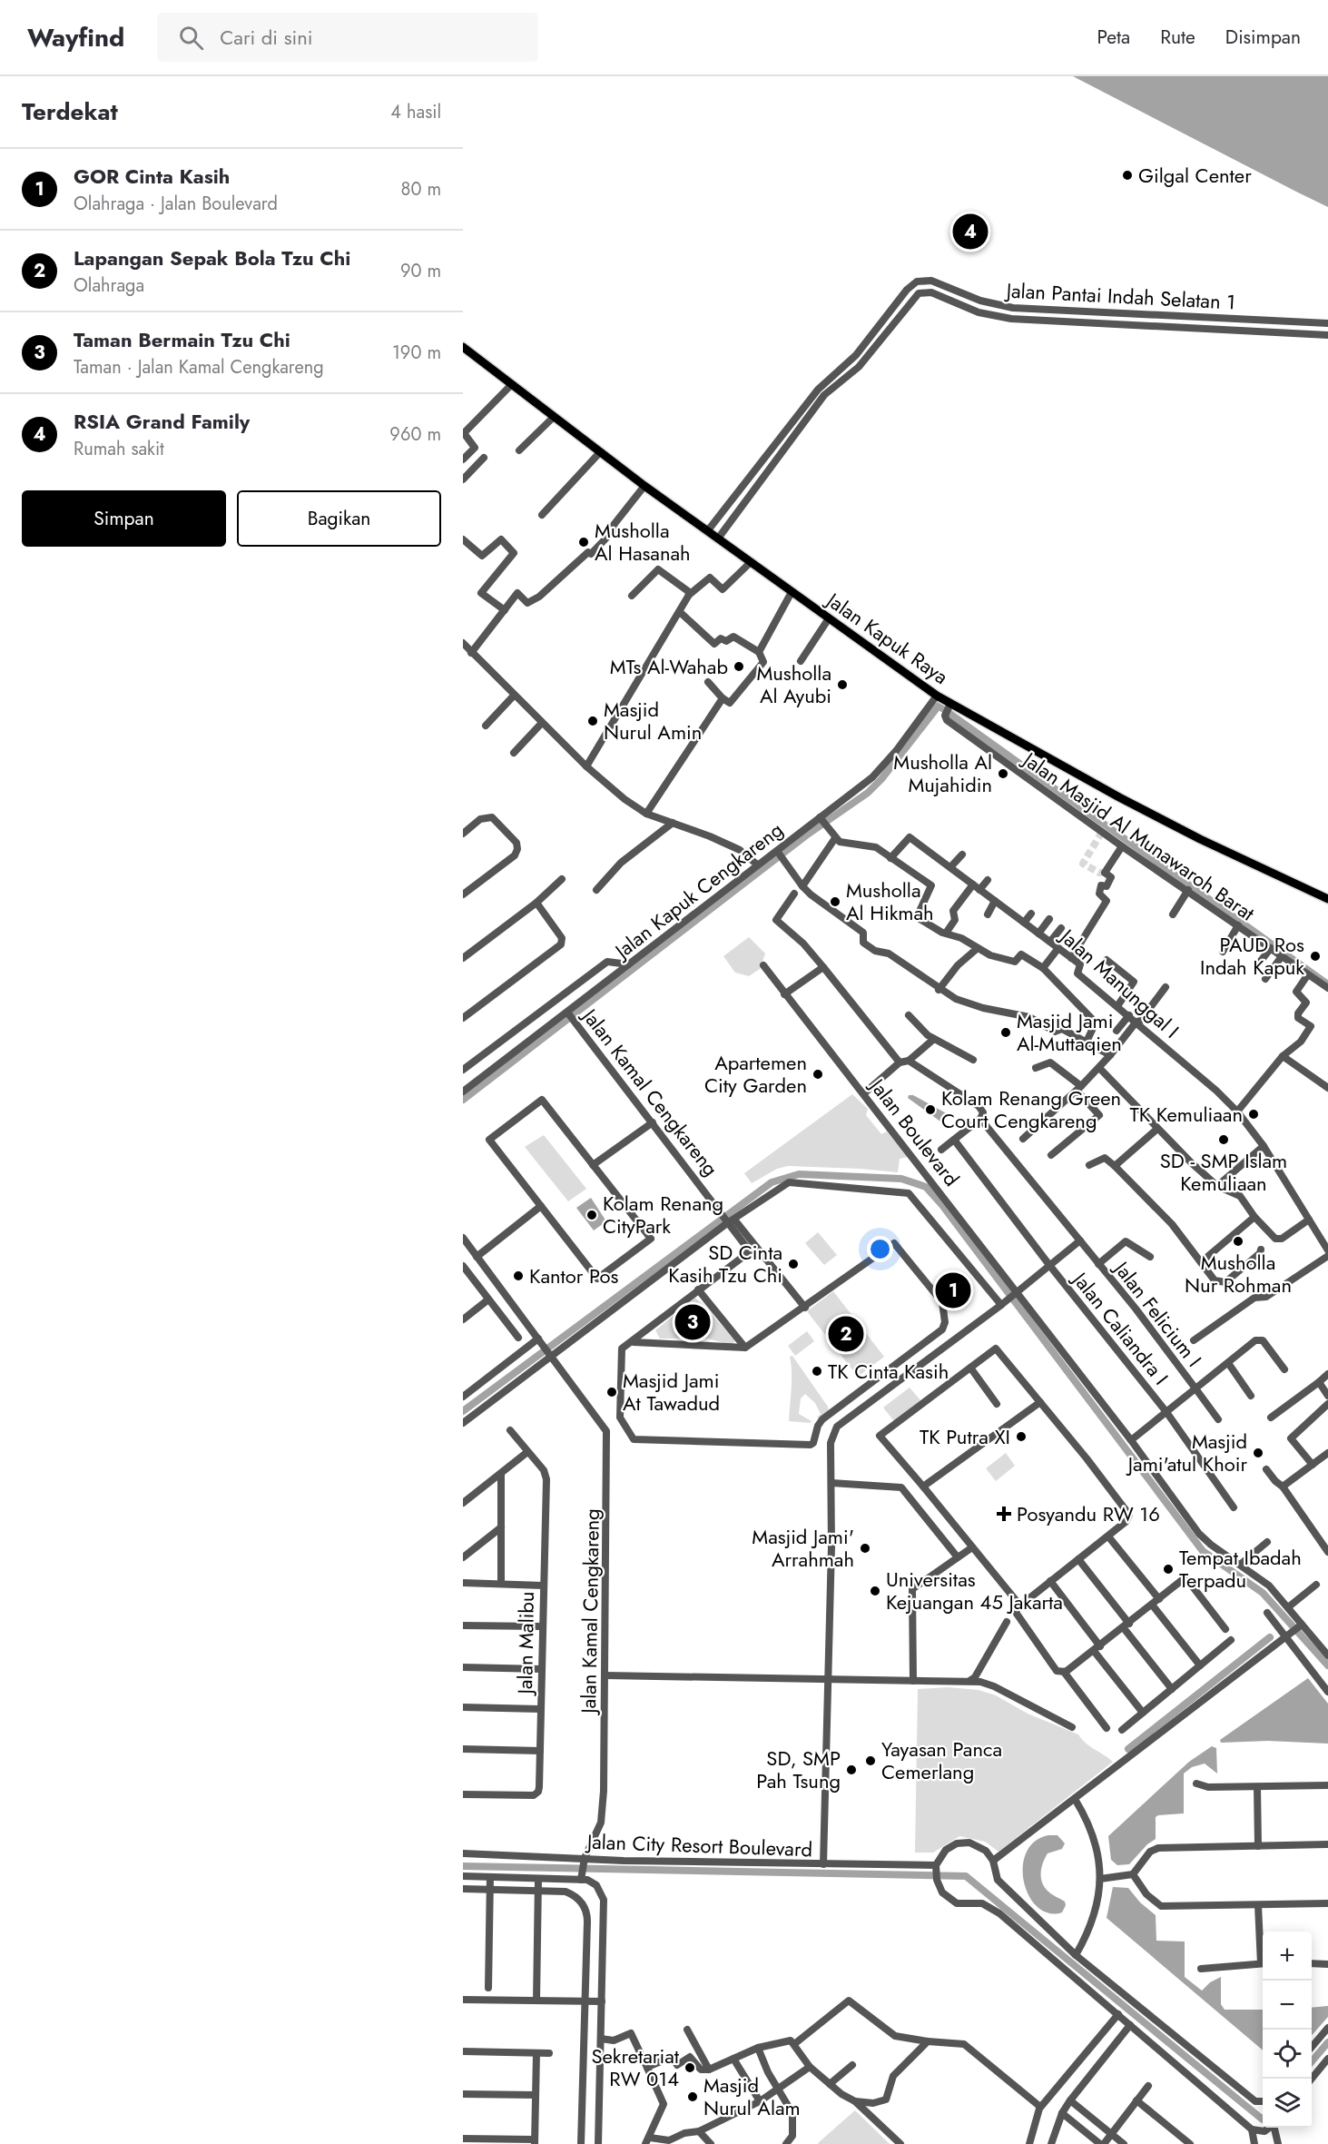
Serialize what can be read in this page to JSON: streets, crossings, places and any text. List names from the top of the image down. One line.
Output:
{"streets":{"main road":["Jalan Kapuk Raya"],"street":["Jalan Pantai Indah Selatan 1","Jalan Masjid Al Munawaroh Barat","Jalan Kapuk Cengkareng","Jalan Manunggal I","Jalan Kamal Cengkareng","Jalan Boulevard","Jalan Felicium I","Jalan Caliandra I","Jalan Malibu","Jalan City Resort Boulevard"]},"crossings":[["Jalan Pantai Indah Selatan 1","Jalan Kapuk Raya"],["Jalan Kapuk Raya","Jalan Masjid Al Munawaroh Barat"],["Jalan Kapuk Raya","Jalan Kapuk Cengkareng"],["Jalan Kapuk Cengkareng","Jalan Kamal Cengkareng"],["Jalan Kamal Cengkareng","Jalan City Resort Boulevard"],["Jalan Felicium I","Jalan Caliandra I"]],"places":{"other":["Gilgal Center","Musholla Al Hasanah","MTs Al-Wahab","Musholla Al Ayubi","Masjid Nurul Amin","Musholla Al Mujahidin","Musholla Al Hikmah","PAUD Ros Indah Kapuk","Masjid Jami Al-Muttaqien","Apartemen City Garden","Kolam Renang Green Court Cengkareng","TK Kemuliaan","SD - SMP Islam Kemuliaan","Kolam Renang CityPark","Musholla Nur Rohman","SD Cinta Kasih Tzu Chi","Kantor Pos","TK Cinta Kasih","Masjid Jami At Tawadud","TK Putra XI","Masjid Jami'atul Khoir","Masjid Jami' Arrahmah","Tempat Ibadah Terpadu","Universitas Kejuangan 45 Jakarta","Yayasan Panca Cemerlang","SD, SMP Pah Tsung","Sekretariat RW 014","Masjid Nurul Alam"],"health":["Posyandu RW 16"]},"page":{"header":"Wayfind","search":"Cari di sini","nav":["Peta","Rute","Disimpan"],"heading":["Terdekat","4 hasil"],"list":[{"mark":"1","name":"GOR Cinta Kasih","note":"Olahraga · Jalan Boulevard","value":"80 m"},{"mark":"2","name":"Lapangan Sepak Bola Tzu Chi","note":"Olahraga","value":"90 m"},{"mark":"3","name":"Taman Bermain Tzu Chi","note":"Taman · Jalan Kamal Cengkareng","value":"190 m"},{"mark":"4","name":"RSIA Grand Family","note":"Rumah sakit","value":"960 m"}],"pins":["4","1","3","2"],"buttons":["Simpan","Bagikan"],"map_buttons":["+","−"]}}
